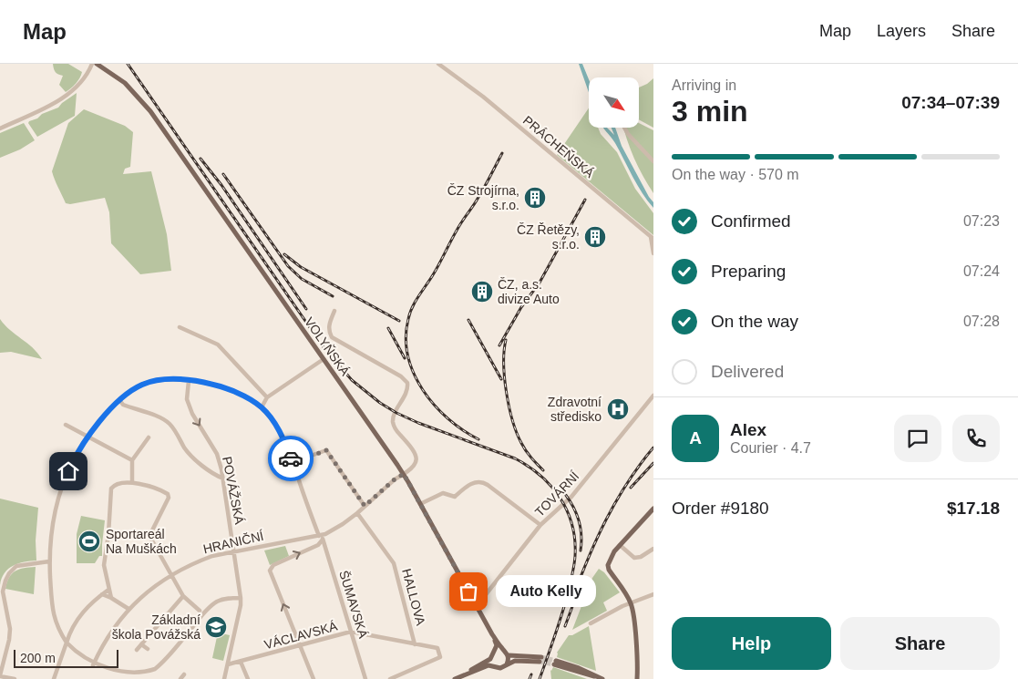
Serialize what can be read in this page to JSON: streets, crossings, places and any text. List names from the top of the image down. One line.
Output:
{"streets":{"main road":["VOLYŇSKÁ"],"street":["PRÁCHEŇSKÁ","POVÁŽSKÁ","TOVÁRNÍ","HRANIČNÍ","HALLOVA","ŠUMAVSKÁ","VÁCLAVSKÁ"]},"crossings":[["VOLYŇSKÁ","TOVÁRNÍ"],["VOLYŇSKÁ","HRANIČNÍ"],["POVÁŽSKÁ","HRANIČNÍ"],["POVÁŽSKÁ","ŠUMAVSKÁ"],["POVÁŽSKÁ","VÁCLAVSKÁ"],["HRANIČNÍ","HALLOVA"],["HRANIČNÍ","ŠUMAVSKÁ"],["HRANIČNÍ","VÁCLAVSKÁ"],["HALLOVA","VÁCLAVSKÁ"],["ŠUMAVSKÁ","VÁCLAVSKÁ"]],"one_way":["POVÁŽSKÁ"],"places":{"building":["ČZ Strojírna, s.r.o.","ČZ Řetězy, s.r.o.","ČZ, a.s. divize Auto"],"hospital":["Zdravotní středisko"],"sports":["Sportareál Na Muškách"],"other":["Auto Kelly"],"school or university":["Základní škola Povážská"]},"scale_bar":"200 m","north":"bottom right","page":{"header":"Map","nav":["Map","Layers","Share"],"heading":["3 min","Arriving in","07:34–07:39"],"panel":["Alex","Courier · 4.7","Order #9180","$17.18"],"bar":"On the way · 570 m","list":[["Confirmed","07:23"],["Preparing","07:24"],["On the way","07:28"],"Delivered"],"round":"A","bubble":"Auto Kelly","buttons":["Help","Share"],"scale":"200 m"}}
